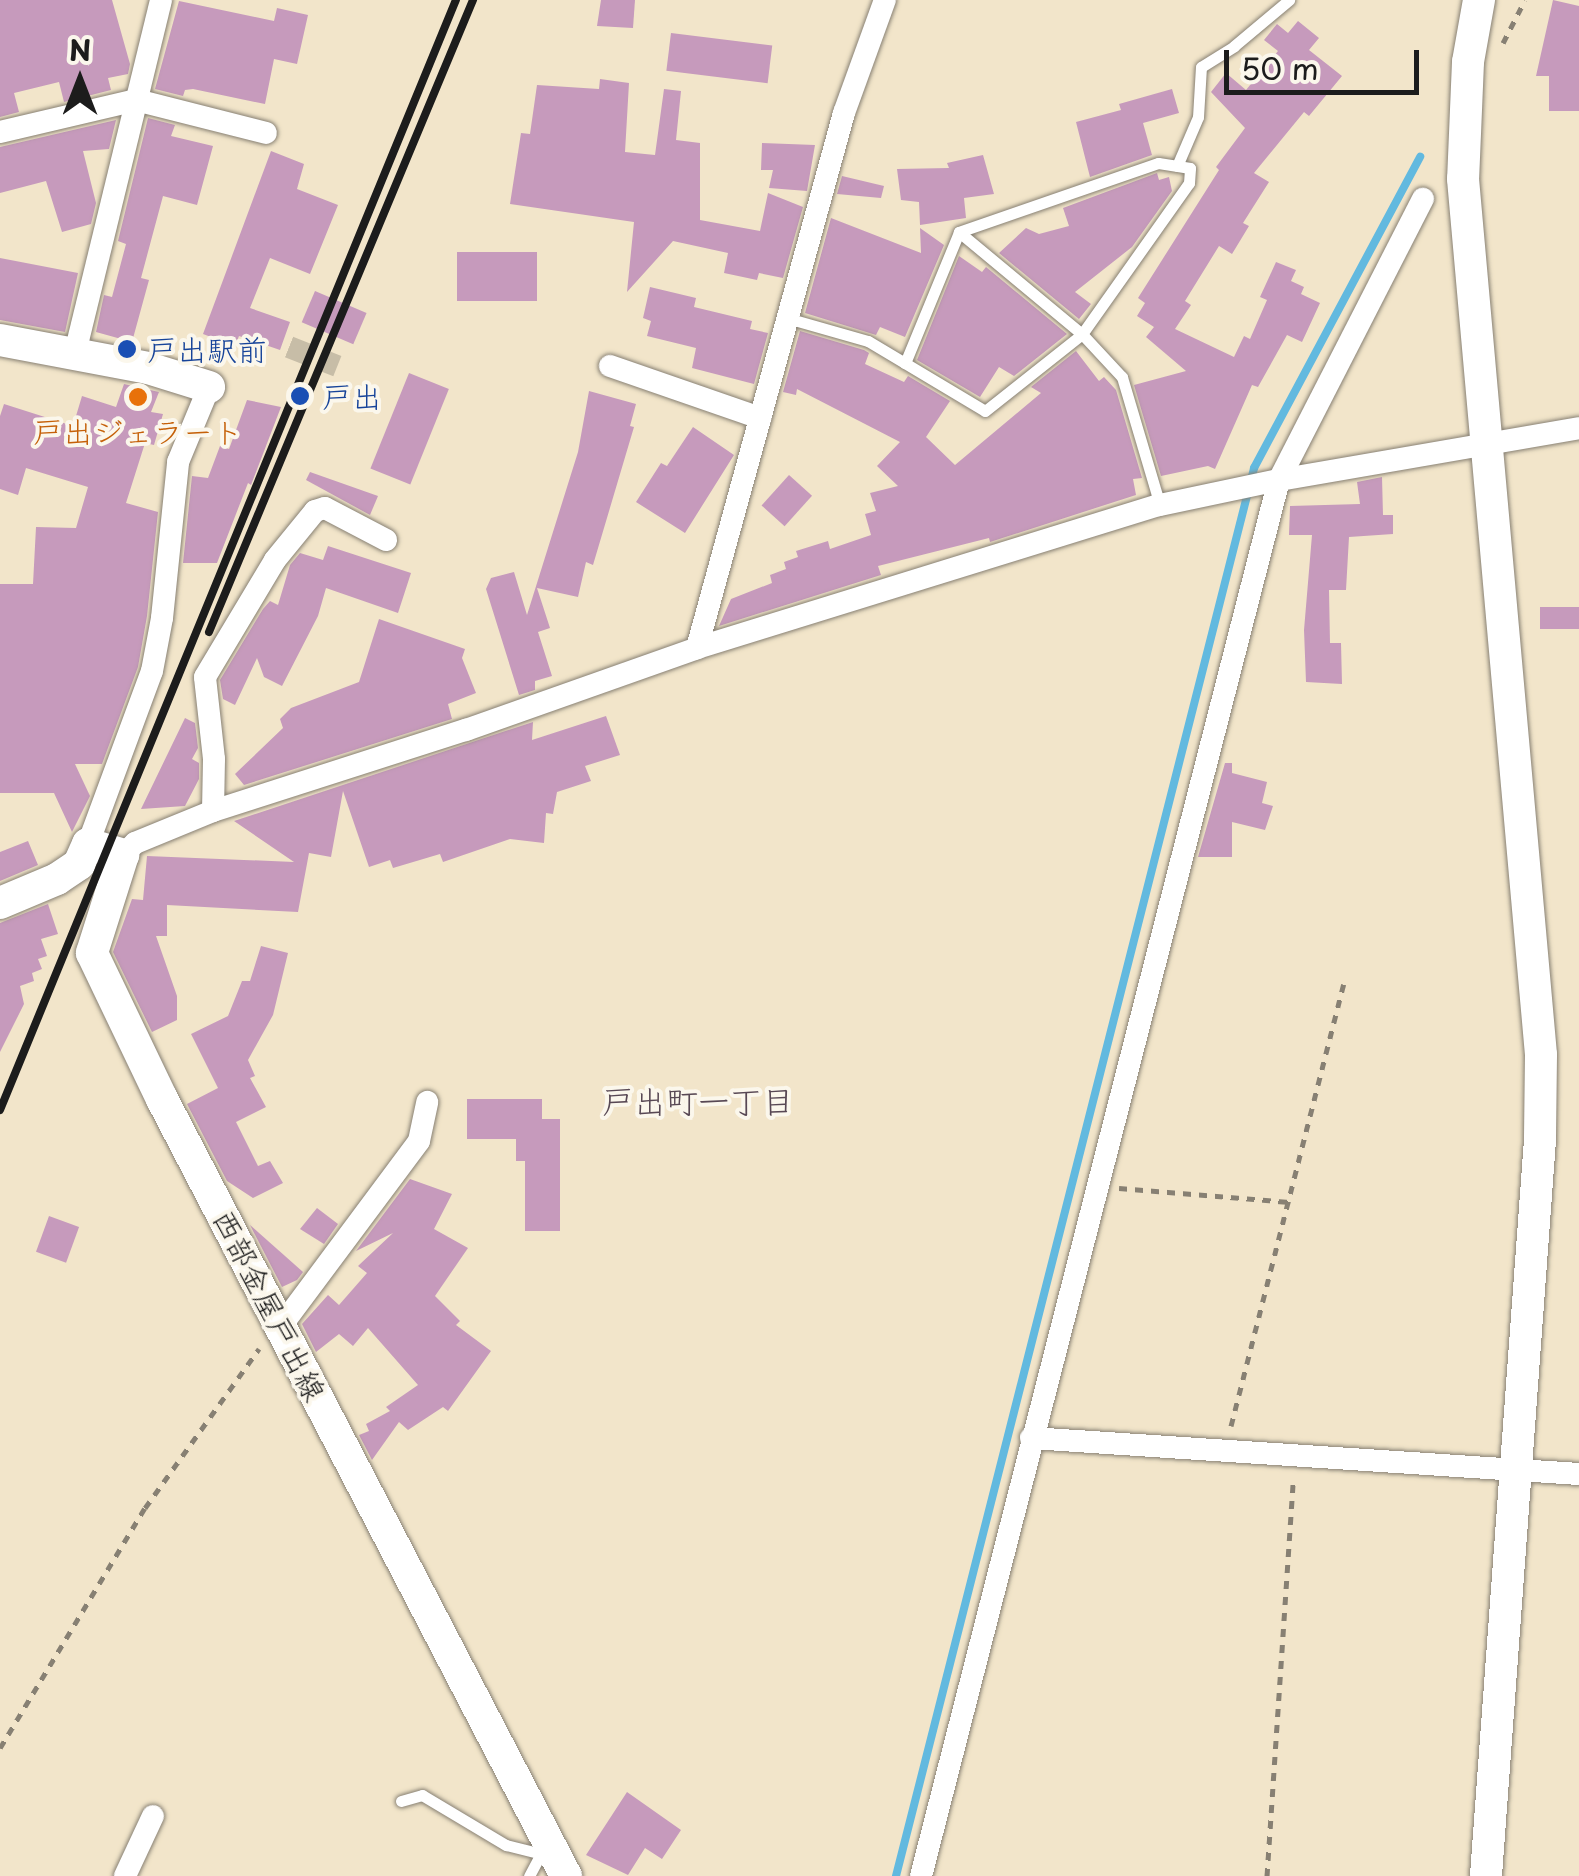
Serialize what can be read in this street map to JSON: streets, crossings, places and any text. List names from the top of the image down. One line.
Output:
{"streets":{"street":["西部金屋戸出線"]},"districts":["戸出町一丁目"],"places":["戸出駅前","戸出","戸出ジェラート"],"scale_bar":"50 m","north":"top"}
